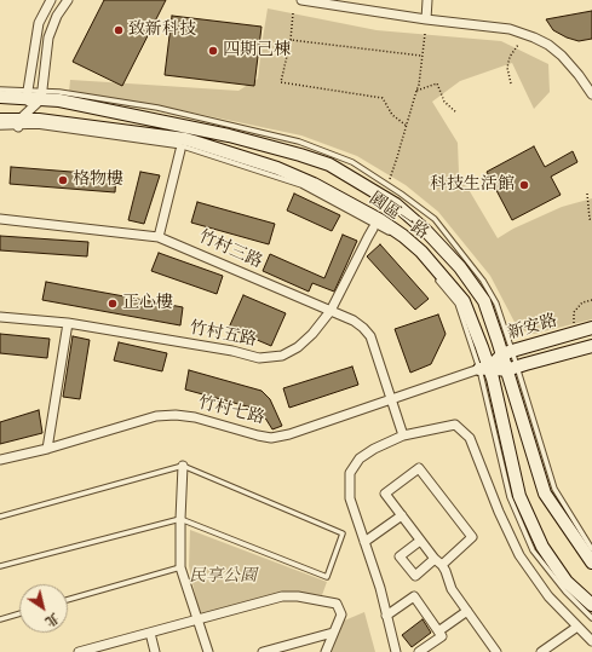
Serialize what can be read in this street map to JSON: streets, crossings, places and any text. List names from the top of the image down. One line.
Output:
{"streets":{"street":["園區一路","竹村三路","新安路","竹村五路","竹村七路"]},"crossings":[["園區一路","新安路"],["園區一路","竹村七路"],["竹村三路","竹村五路"],["竹村三路","竹村七路"],["新安路","竹村七路"]],"parks":["民享公園"],"places":["致新科技","四期己棟","格物樓","科技生活館","正心樓"],"north":"bottom right"}
